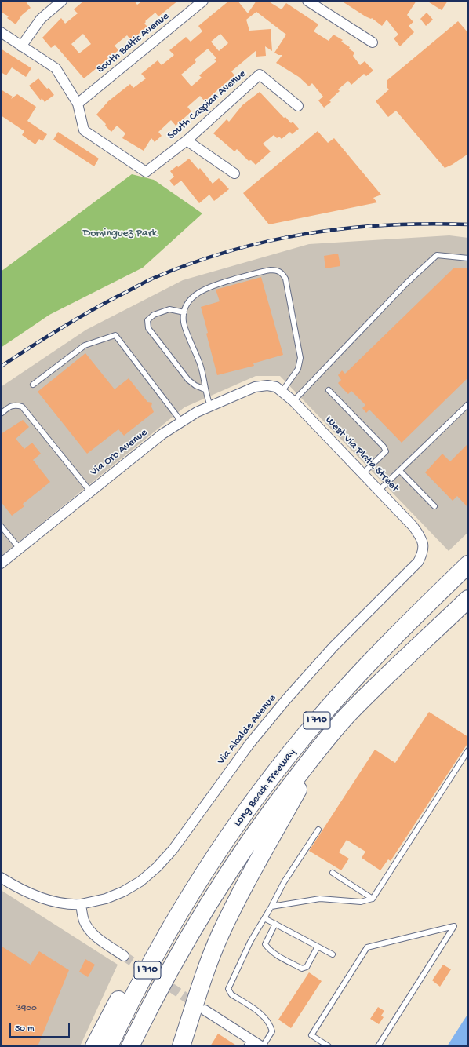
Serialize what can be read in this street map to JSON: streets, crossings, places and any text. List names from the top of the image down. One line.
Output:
{"streets":{"highway":["I 710","Long Beach Freeway"],"street":["South Baltic Avenue","South Caspian Avenue","Via Oro Avenue","West Via Plata Street","Via Alcalde Avenue"]},"crossings":[["South Baltic Avenue","South Caspian Avenue"],["Via Oro Avenue","West Via Plata Street"],["West Via Plata Street","Via Alcalde Avenue"]],"parks":["Dominguez Park"],"house_numbers":["3900"],"scale_bar":"50 m"}
